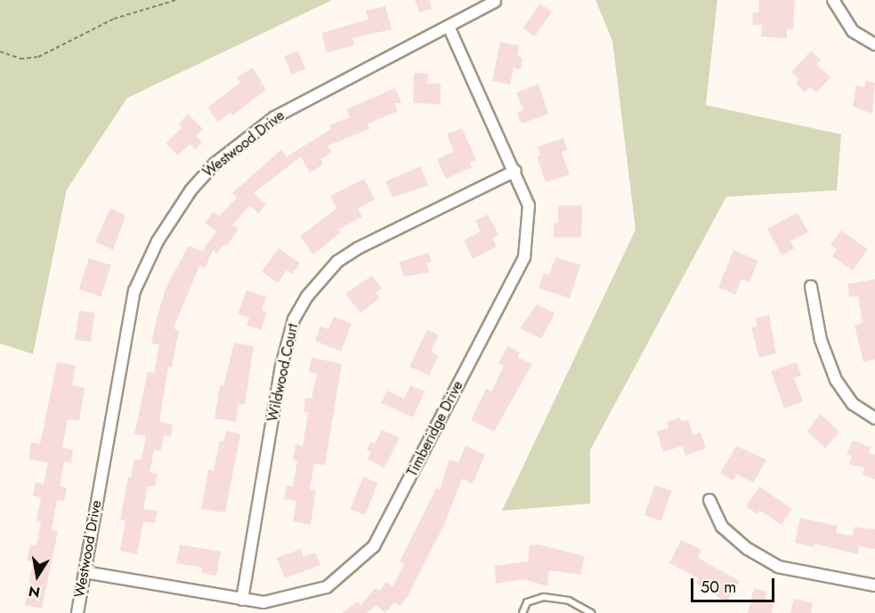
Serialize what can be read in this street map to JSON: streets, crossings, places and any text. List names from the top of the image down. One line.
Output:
{"streets":{"street":["Westwood Drive","Wildwood Court","Timberidge Drive"]},"crossings":[["Westwood Drive","Timberidge Drive"],["Wildwood Court","Timberidge Drive"]],"scale_bar":"50 m","north":"bottom"}
